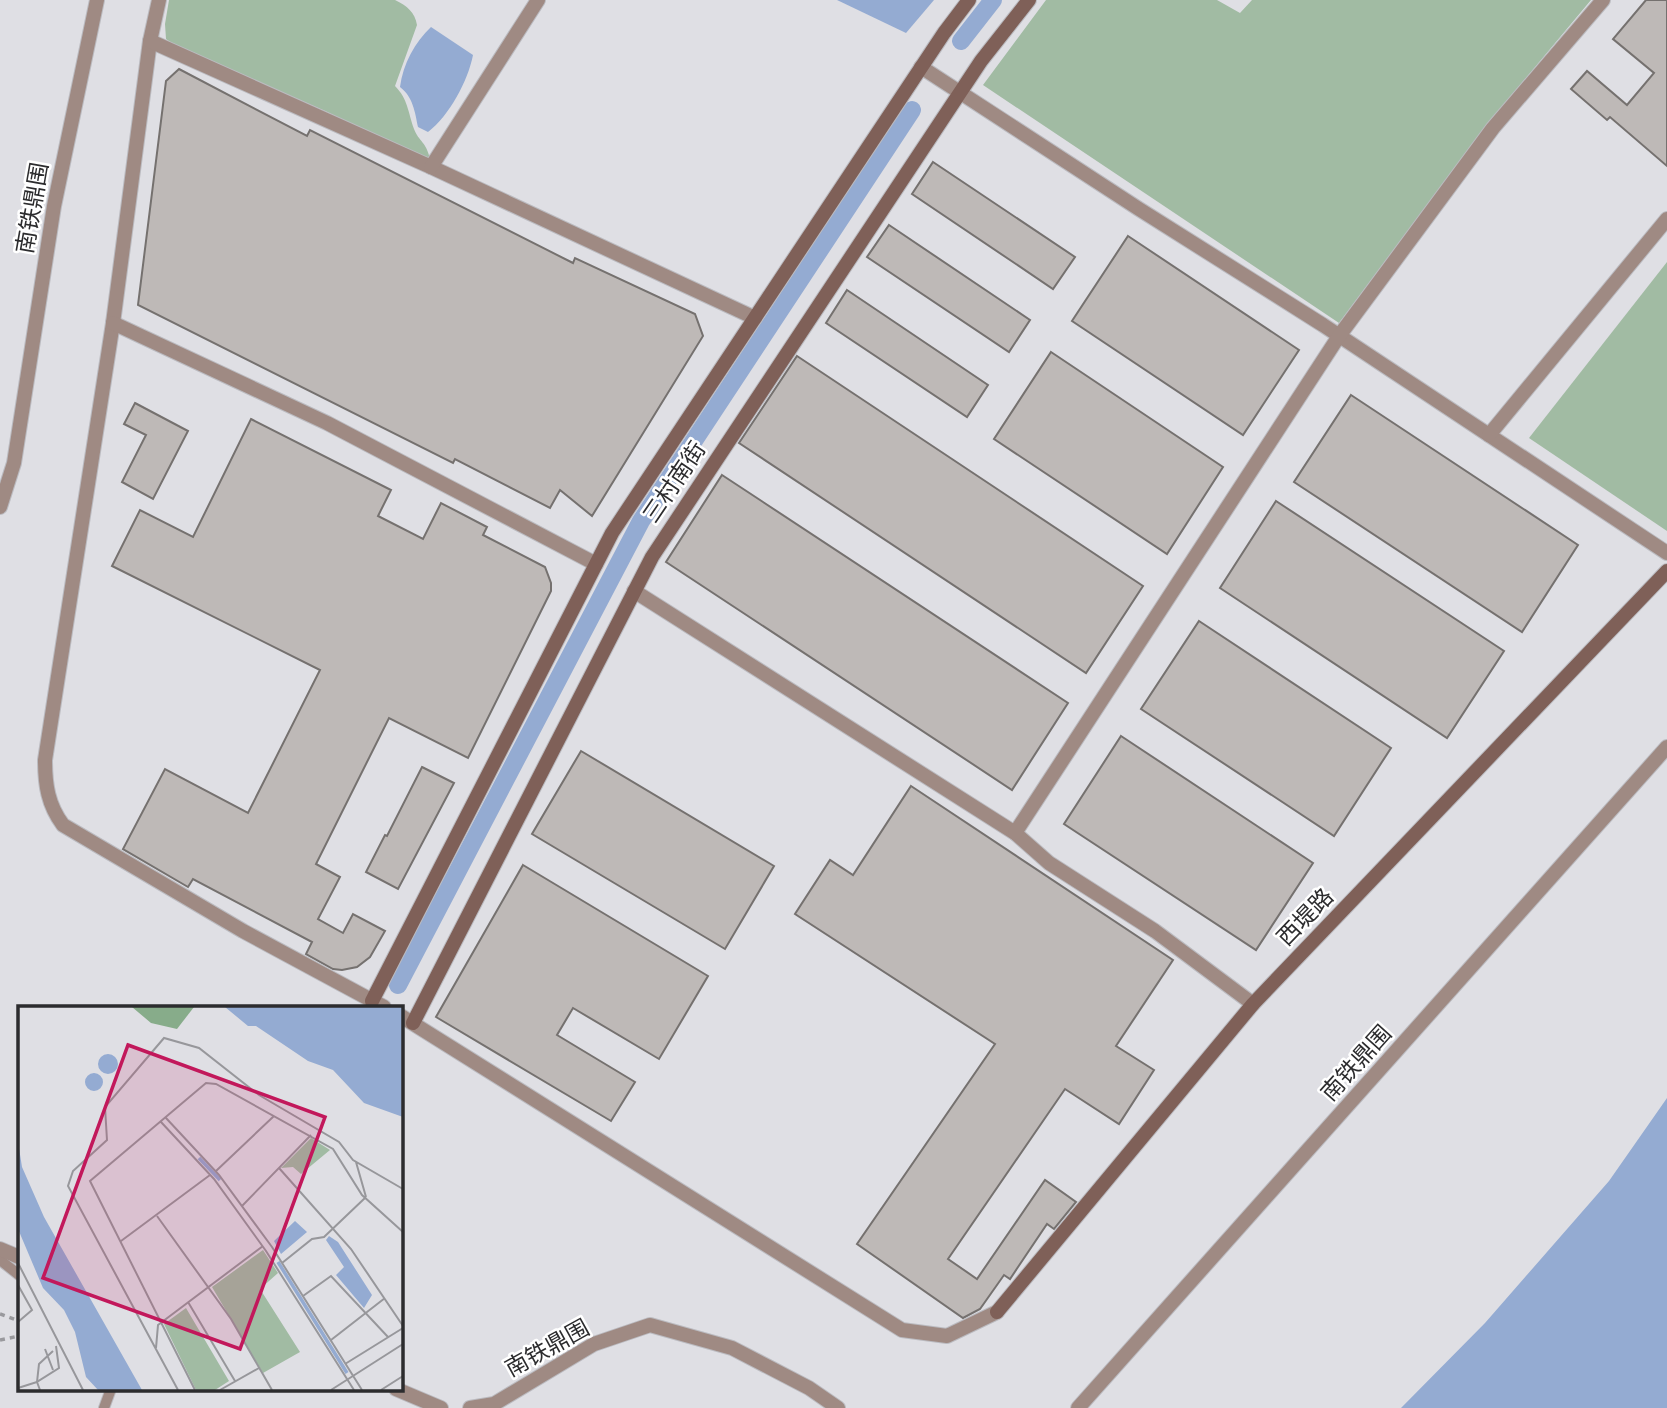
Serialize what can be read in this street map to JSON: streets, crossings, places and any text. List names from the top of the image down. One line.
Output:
{"streets":{"street":["南铁鼎围","三村南街","西堤路"]},"crossings":[["三村南街","西堤路"]]}
